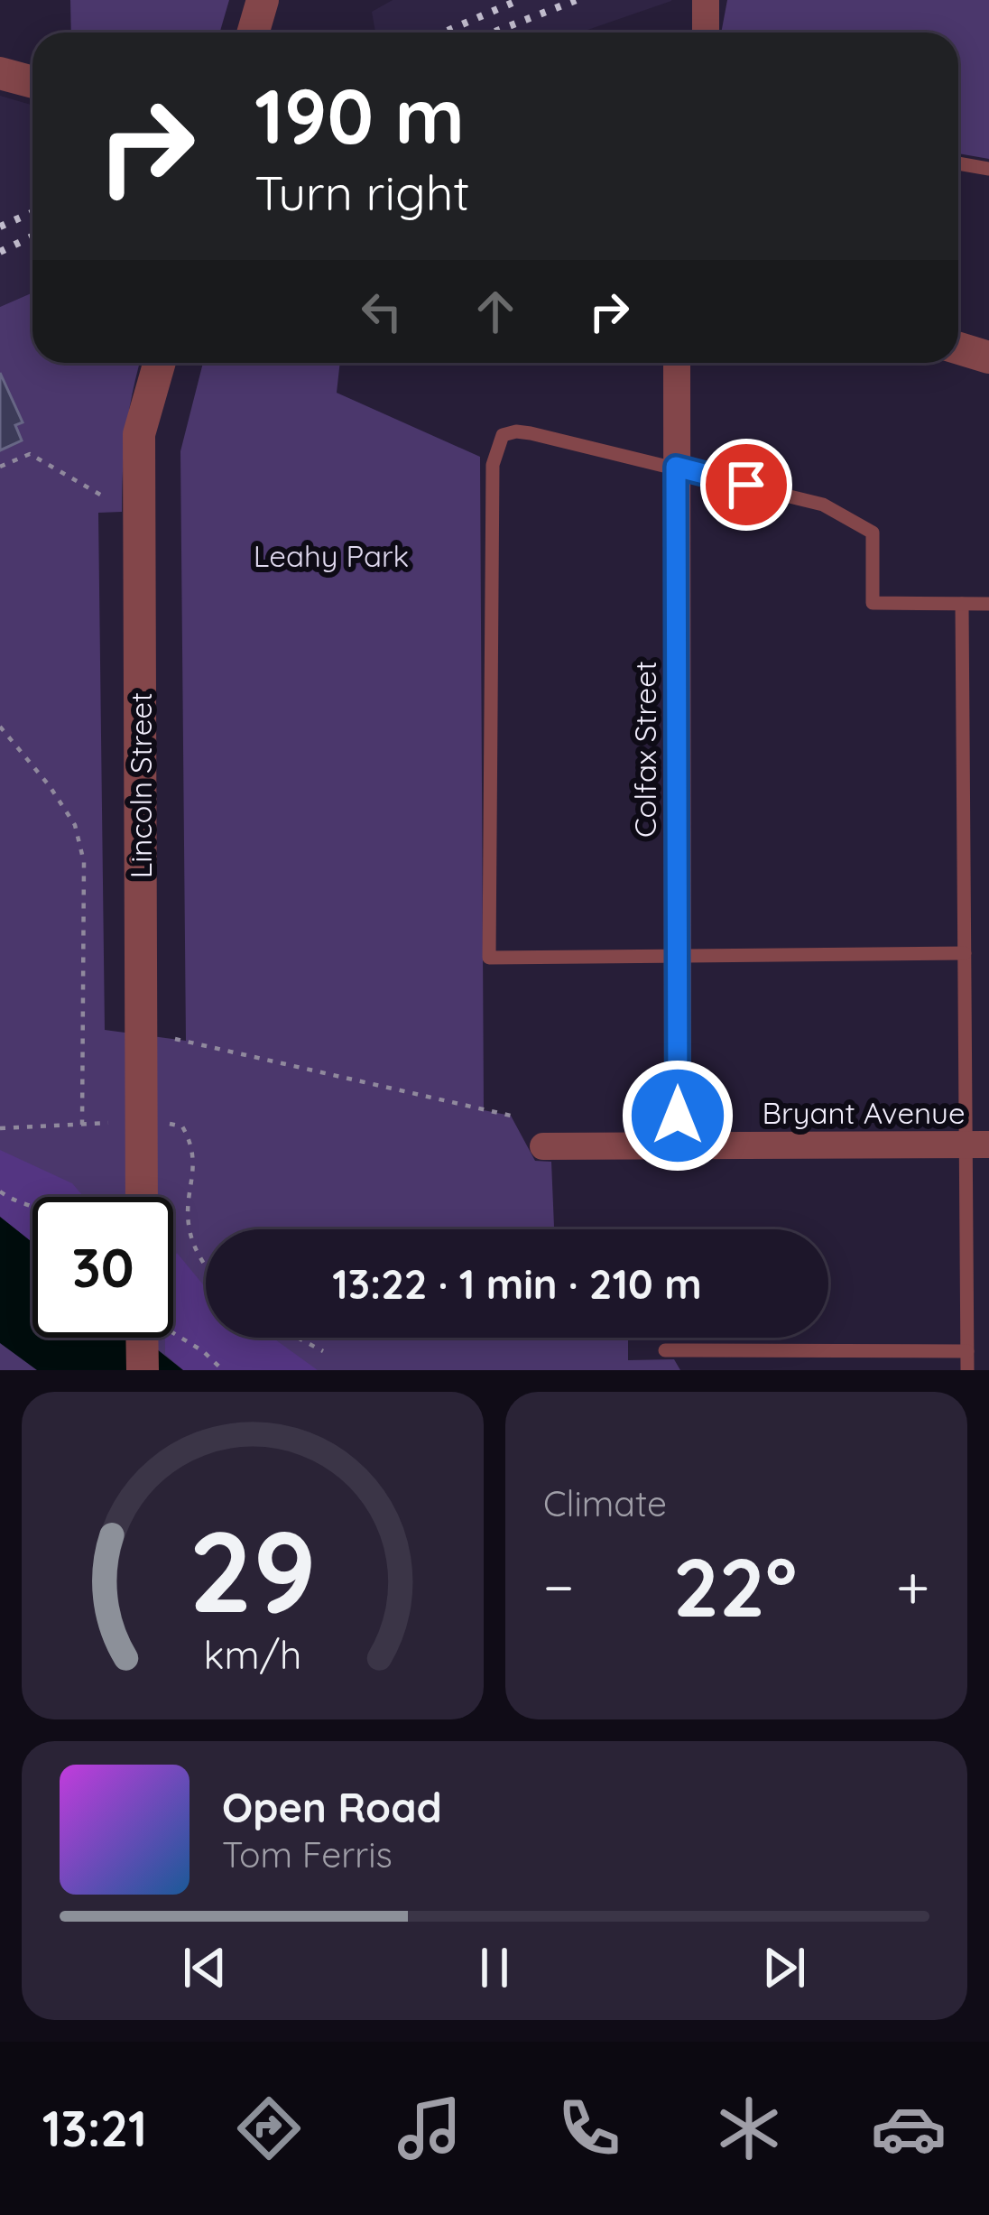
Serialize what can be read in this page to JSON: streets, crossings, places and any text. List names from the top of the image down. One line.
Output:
{"streets":{"street":["Colfax Street","Lincoln Street","Bryant Avenue"]},"crossings":[["Colfax Street","Bryant Avenue"]],"parks":["Leahy Park"],"page":{"turn":["190 m","Turn right"],"limit":"30","trip":"13:22 · 1 min · 210 m","tile":"Climate","heat":["−","22°","+"],"song":["Open Road","Tom Ferris"],"tabs":"13:21","gauge":["29","km/h"]}}
